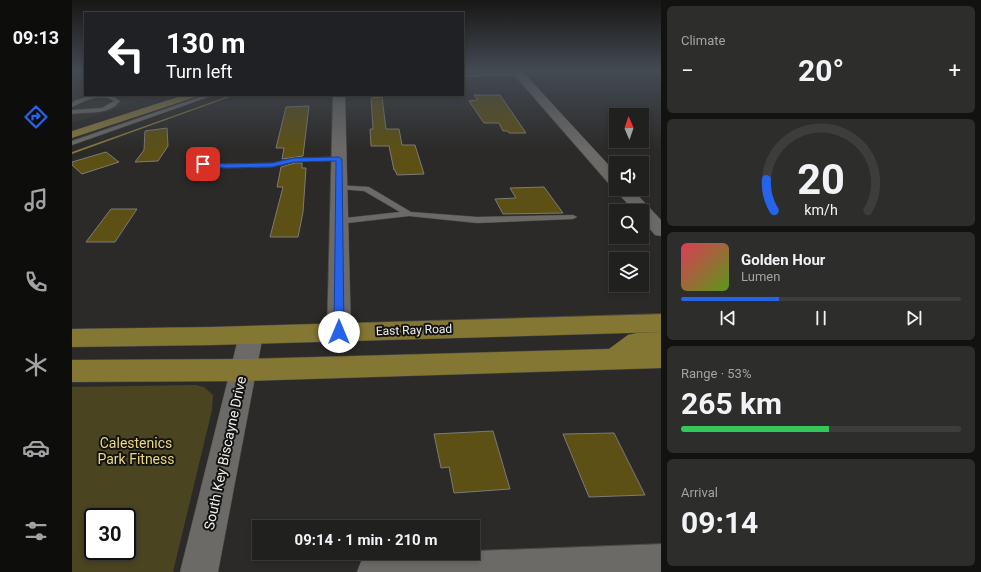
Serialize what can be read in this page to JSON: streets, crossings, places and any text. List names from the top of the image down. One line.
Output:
{"streets":{"main road":["East Ray Road"],"street":["South Key Biscayne Drive"]},"crossings":[["East Ray Road","South Key Biscayne Drive"]],"parks":["Calestenics Park Fitness"],"north":"top","page":{"tabs":"09:13","tile":["Climate",["Range · 53%","265 km"],["Arrival","09:14"]],"turn":["130 m","Turn left"],"heat":["−","20°","+"],"song":["Golden Hour","Lumen"],"limit":"30","trip":"09:14 · 1 min · 210 m","gauge":["20","km/h"]}}
